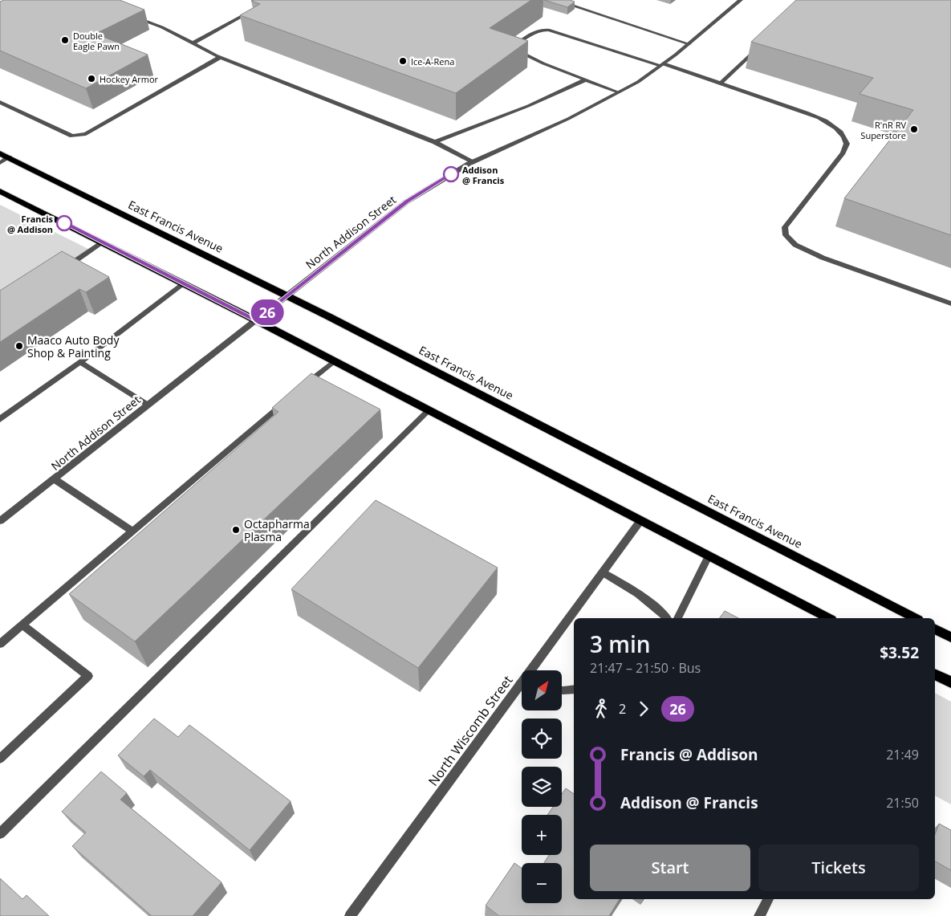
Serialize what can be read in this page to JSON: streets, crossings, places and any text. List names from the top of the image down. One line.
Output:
{"streets":{"main road":["East Francis Avenue"],"street":["North Addison Street","North Wiscomb Street"]},"crossings":[["East Francis Avenue","North Addison Street"]],"places":["Double Eagle Pawn","Ice-A-Rena","Hockey Armor","R'nR RV Superstore","Addison @ Francis","Francis @ Addison","Maaco Auto Body Shop & Painting","Octapharma Plasma"],"lines":["bus line 26"],"north":"top right","page":{"on_map":"26","heading":["3 min","21:47 – 21:50 · Bus","$3.52"],"map_buttons":["+","−"],"legs":["2","26"],"list":[{"name":"Francis @ Addison","value":"21:49"},{"name":"Addison @ Francis","value":"21:50"}],"buttons":["Start","Tickets"]}}
